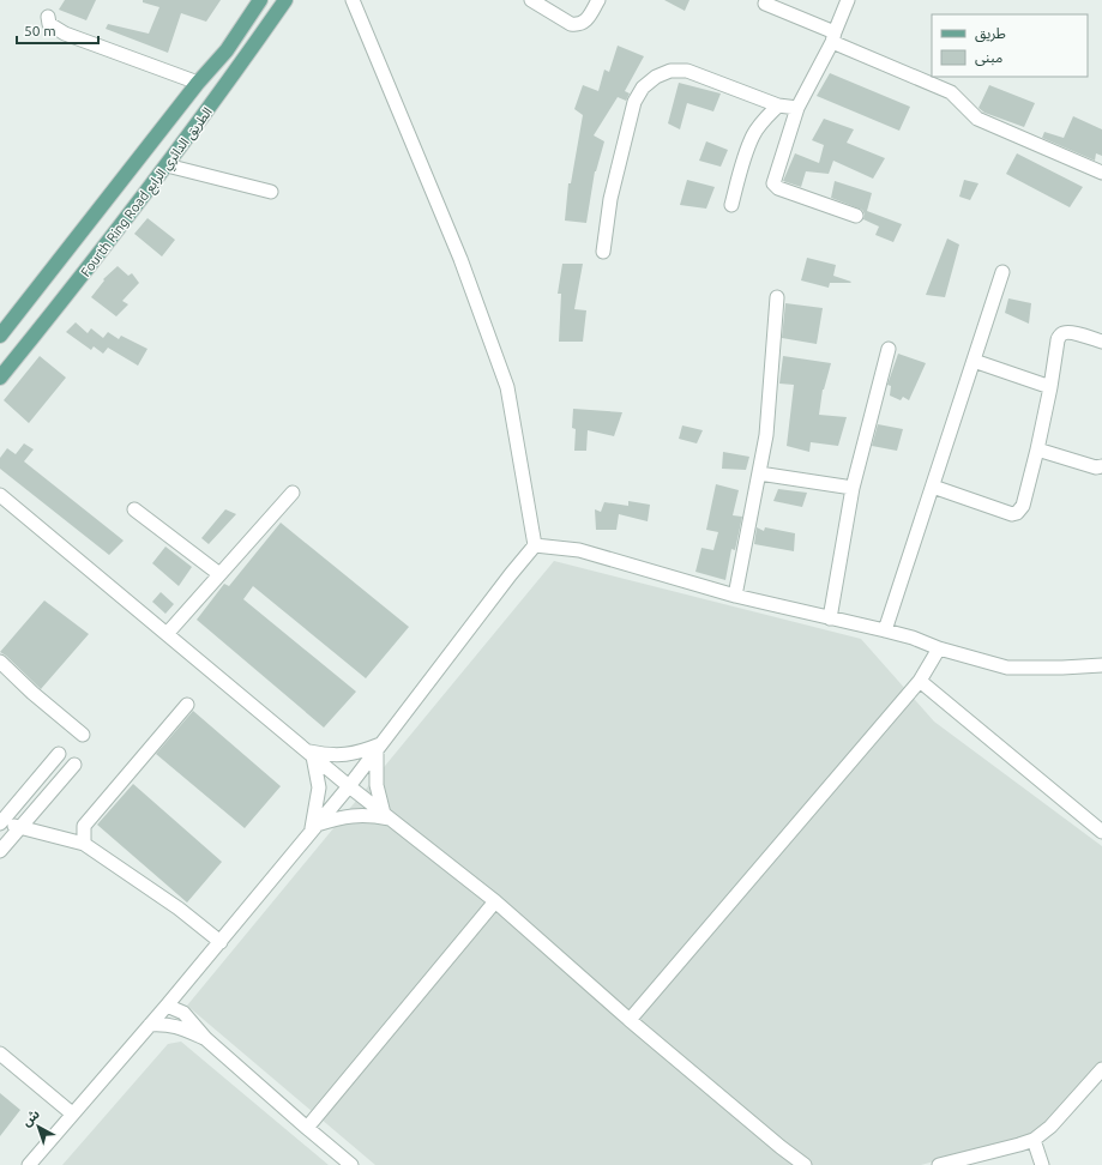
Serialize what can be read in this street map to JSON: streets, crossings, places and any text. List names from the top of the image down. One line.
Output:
{"streets":{"main road":["Fourth Ring Road الطريق الدائري الرابع"]},"legend":["طريق","مبنى"],"scale_bar":"50 m","north":"top left"}
